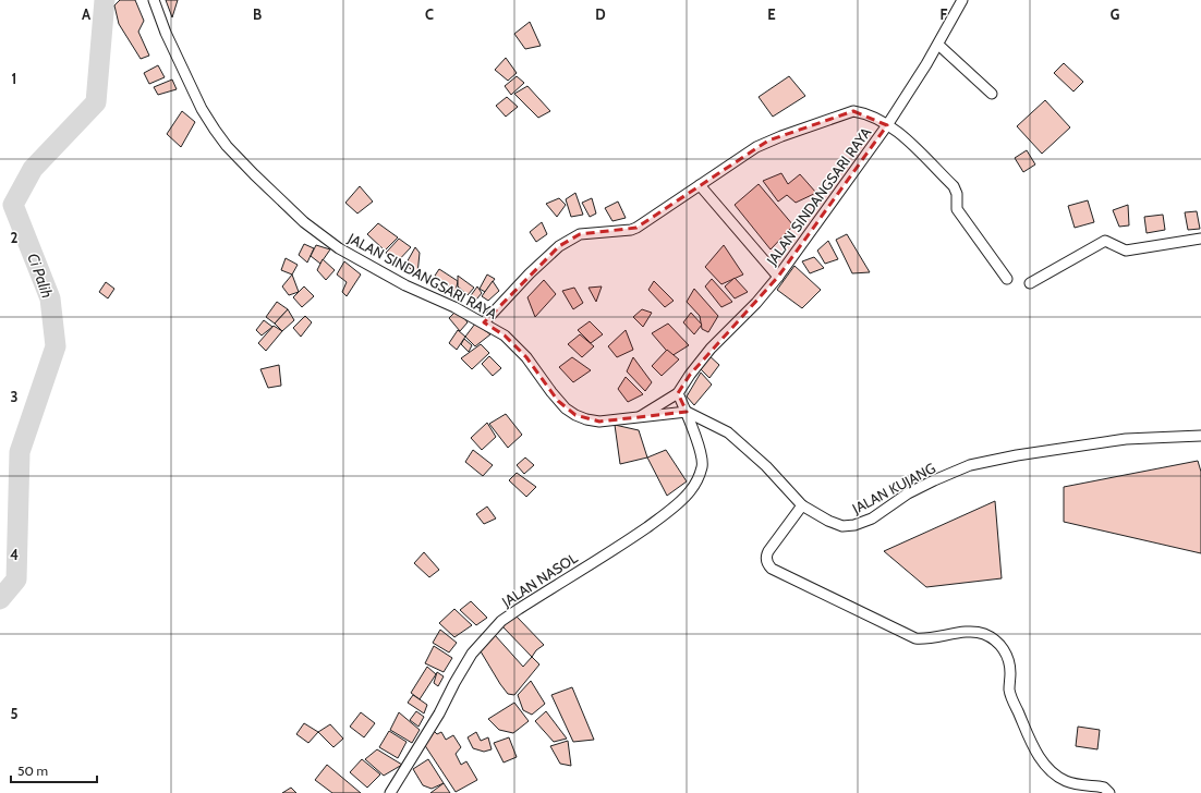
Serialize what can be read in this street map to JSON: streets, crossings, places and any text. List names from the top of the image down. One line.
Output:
{"streets":{"street":["JALAN SINDANGSARI RAYA","JALAN KUJANG","JALAN NASOL"]},"crossings":[["JALAN SINDANGSARI RAYA","JALAN KUJANG"],["JALAN SINDANGSARI RAYA","JALAN NASOL"],["JALAN KUJANG","JALAN NASOL"]],"water":["Ci Palih"],"scale_bar":"50 m","grid":{"columns":["A","B","C","D","E","F","G"],"rows":["1","2","3","4","5"]}}
